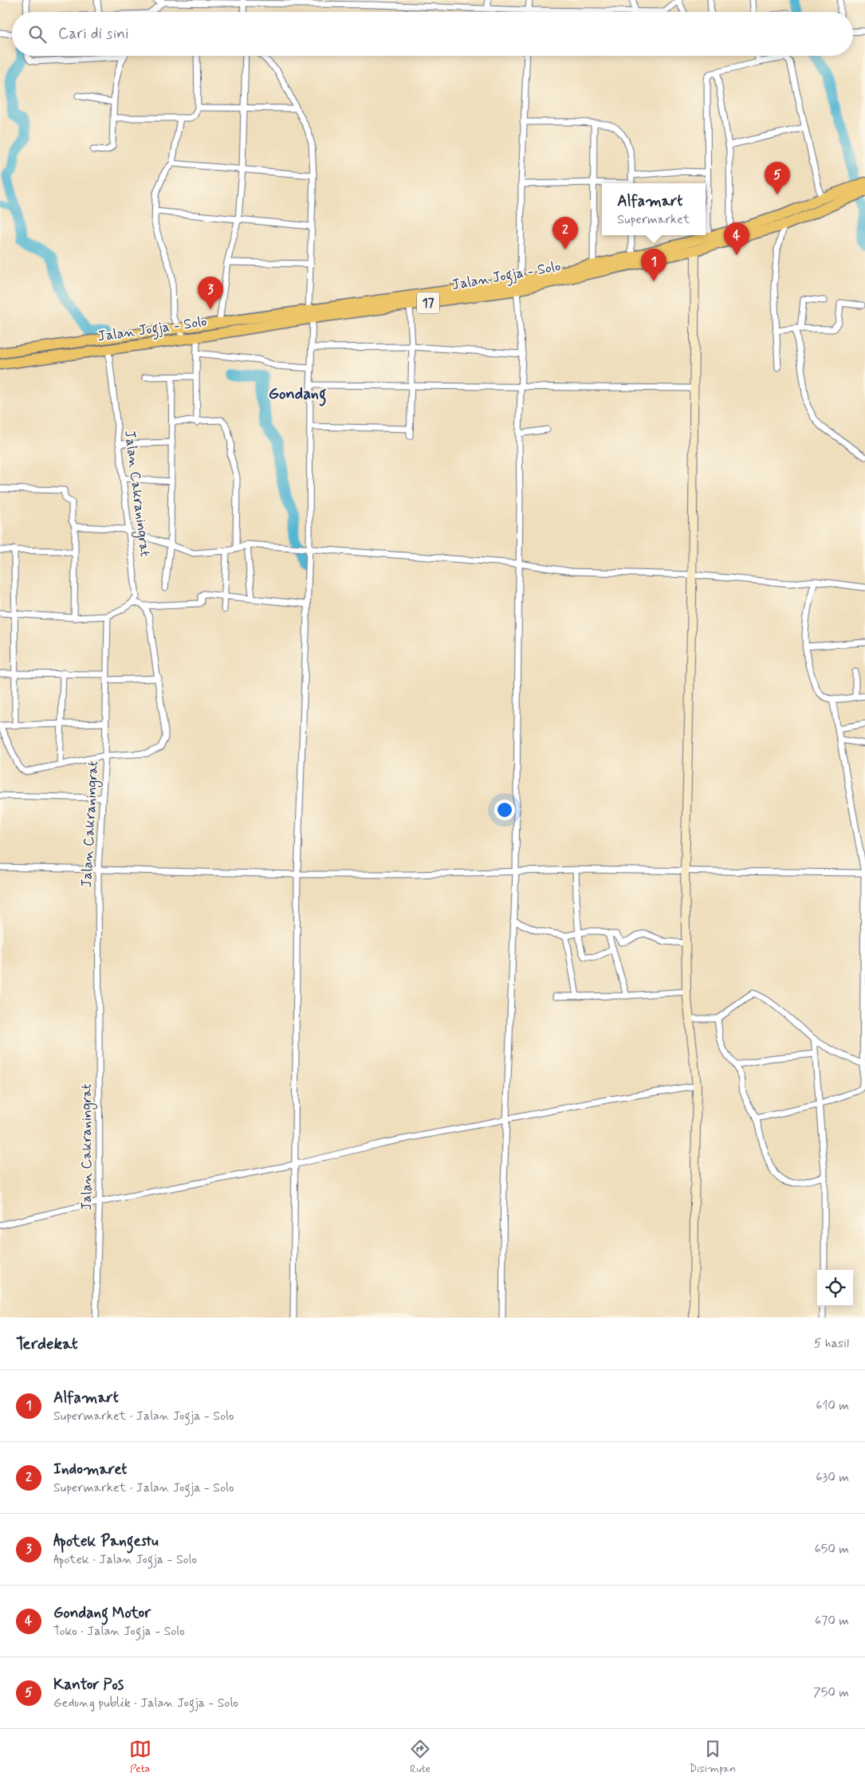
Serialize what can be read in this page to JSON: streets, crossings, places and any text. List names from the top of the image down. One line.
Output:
{"streets":{"highway":["Jalan Jogja - Solo","17"],"street":["Jalan Cakraningrat"]},"crossings":[["Jalan Jogja - Solo","Jalan Cakraningrat"]],"districts":["Gondang"],"page":{"search":"Cari di sini","pins":["5","2","4","1","3"],"popup":["Alfamart","Supermarket"],"heading":["Terdekat","5 hasil"],"list":[{"mark":"1","name":"Alfamart","note":"Supermarket · Jalan Jogja - Solo","value":"610 m"},{"mark":"2","name":"Indomaret","note":"Supermarket · Jalan Jogja - Solo","value":"630 m"},{"mark":"3","name":"Apotek Pangestu","note":"Apotek · Jalan Jogja - Solo","value":"650 m"},{"mark":"4","name":"Gondang Motor","note":"Toko · Jalan Jogja - Solo","value":"670 m"},{"mark":"5","name":"Kantor Pos","note":"Gedung publik · Jalan Jogja - Solo","value":"750 m"}],"nav":["Peta","Rute","Disimpan"]}}
